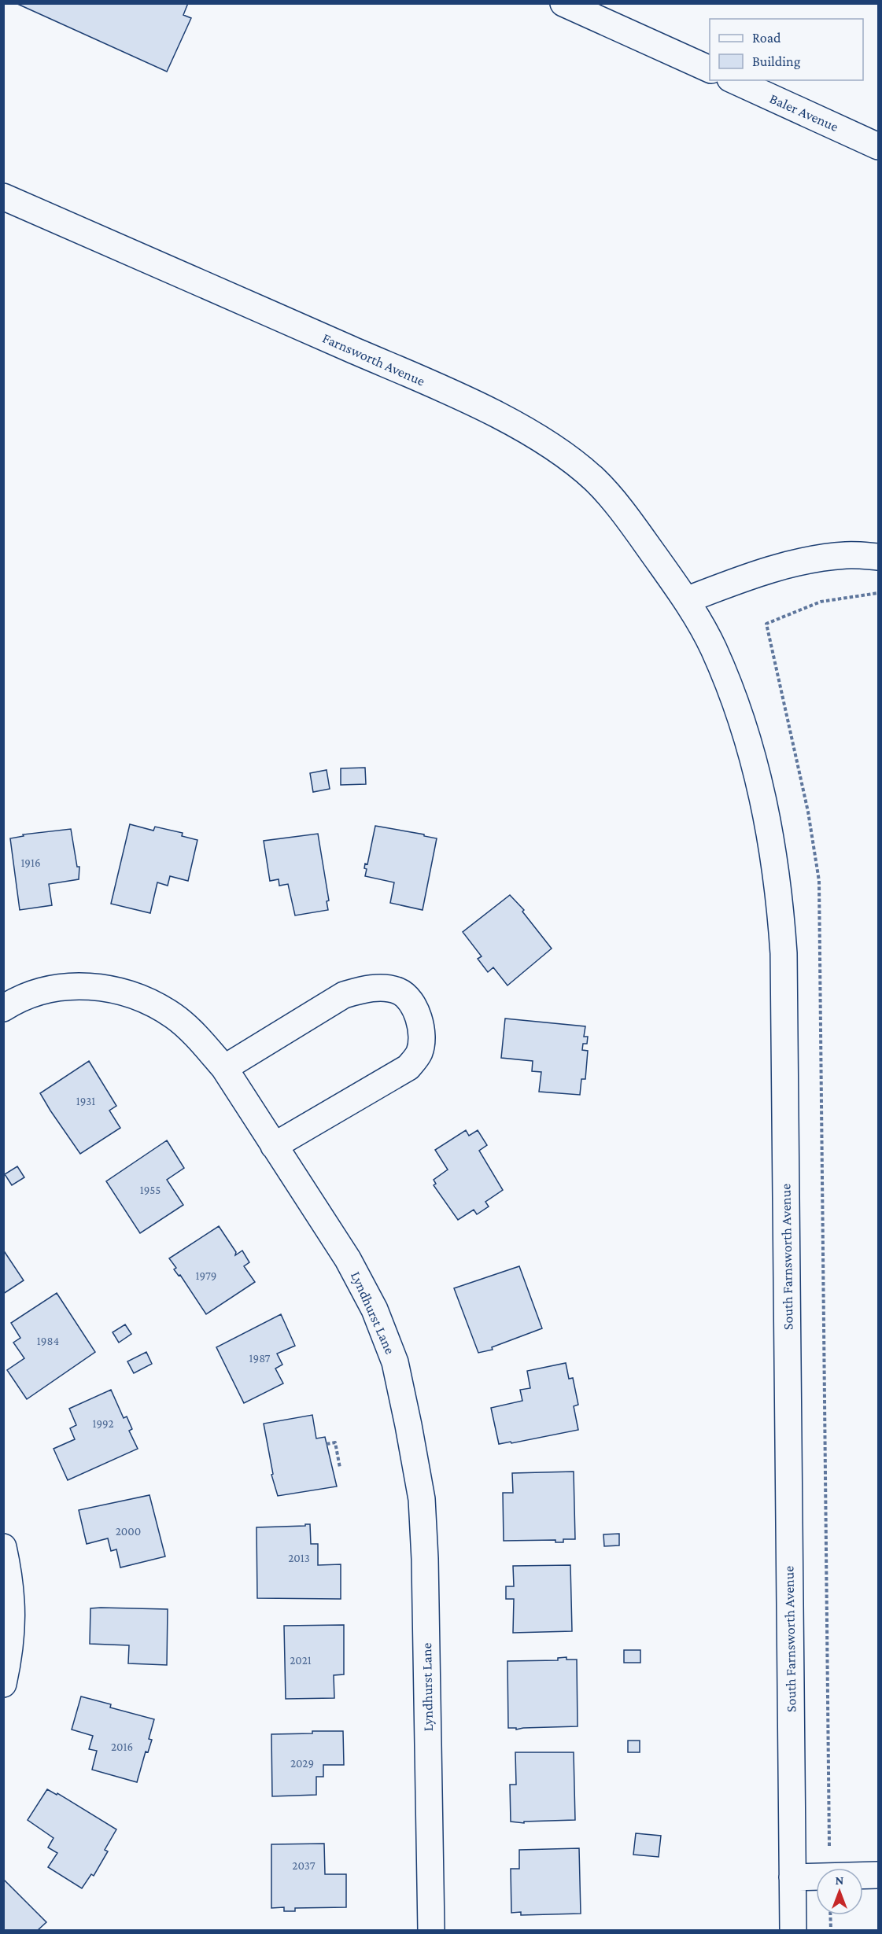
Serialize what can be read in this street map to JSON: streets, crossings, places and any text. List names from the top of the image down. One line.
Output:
{"streets":{"street":["Baler Avenue","Farnsworth Avenue","South Farnsworth Avenue","Lyndhurst Lane"]},"crossings":[["Farnsworth Avenue","South Farnsworth Avenue"]],"house_numbers":["1916","1931","1955","1979","1984","1987","1992","2000","2013","2021","2016","2029","2037"],"legend":["Road","Building"],"north":"top"}
